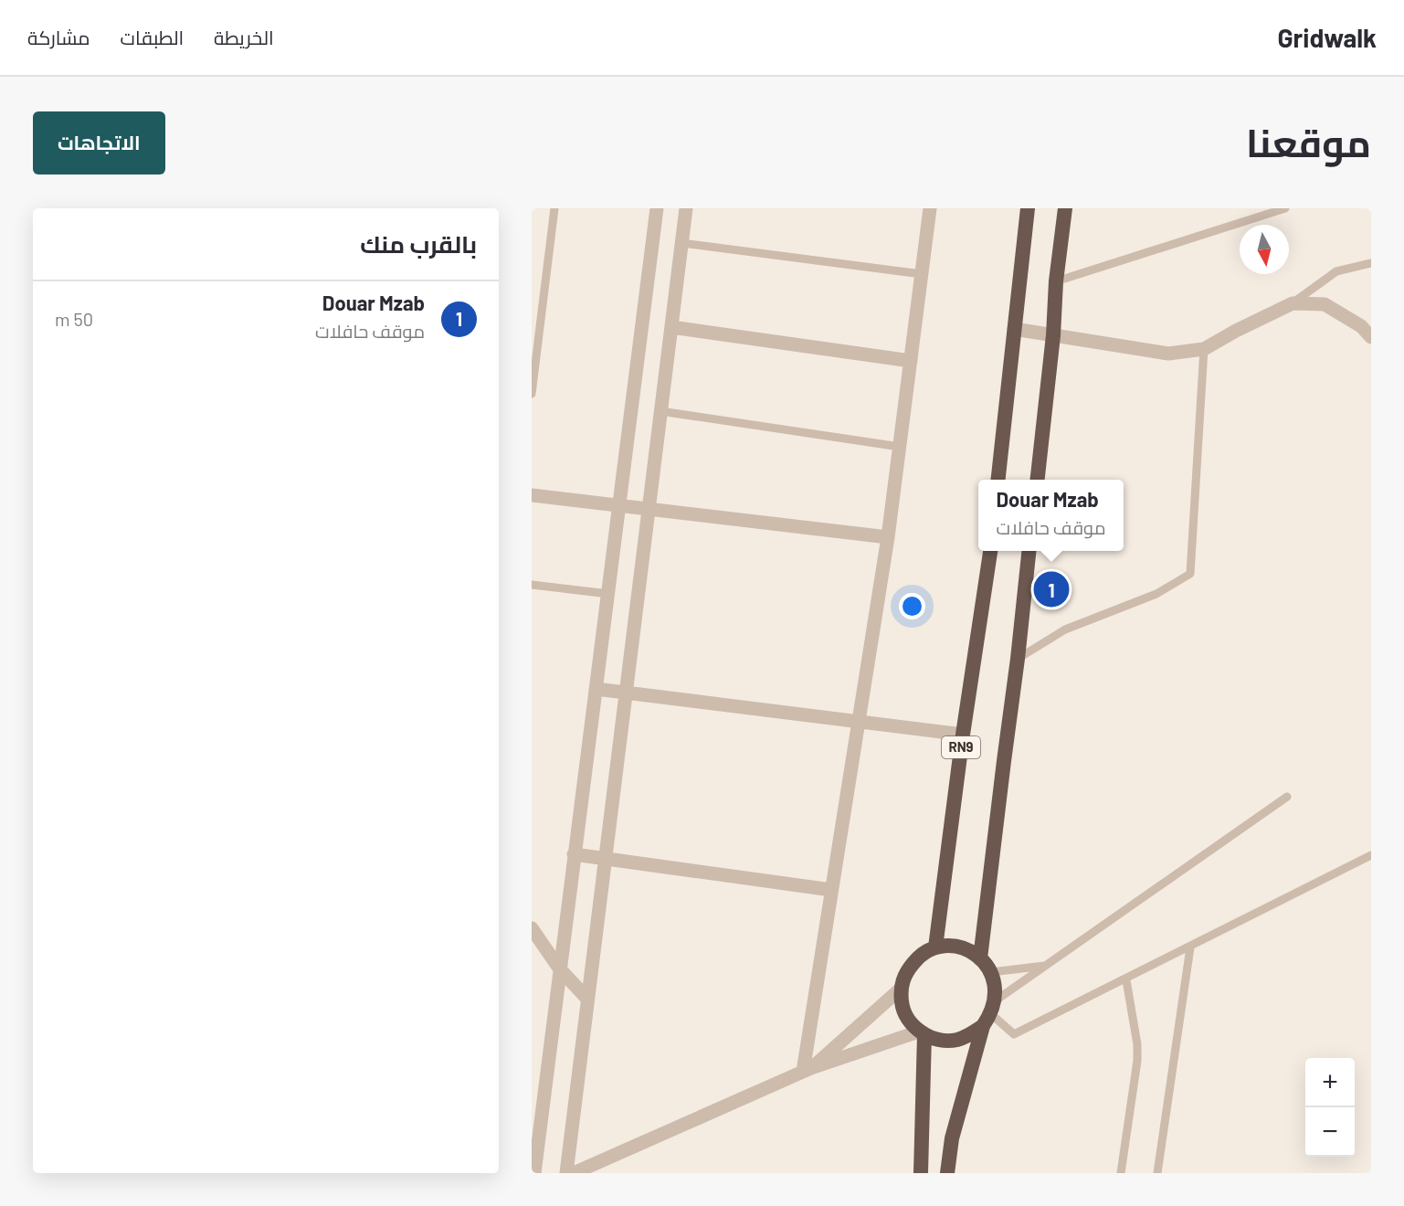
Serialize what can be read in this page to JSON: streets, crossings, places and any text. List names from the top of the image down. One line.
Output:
{"streets":{"highway":["RN9"]},"north":"bottom","page":{"header":"Gridwalk","nav":["الخريطة","الطبقات","مشاركة"],"title":"موقعنا","buttons":"الاتجاهات","heading":"بالقرب منك","list":[{"mark":"1","name":"Douar Mzab","note":"موقف حافلات","value":"50 m"}],"popup":["Douar Mzab","موقف حافلات"],"pins":"1","map_buttons":["+","−"]}}
